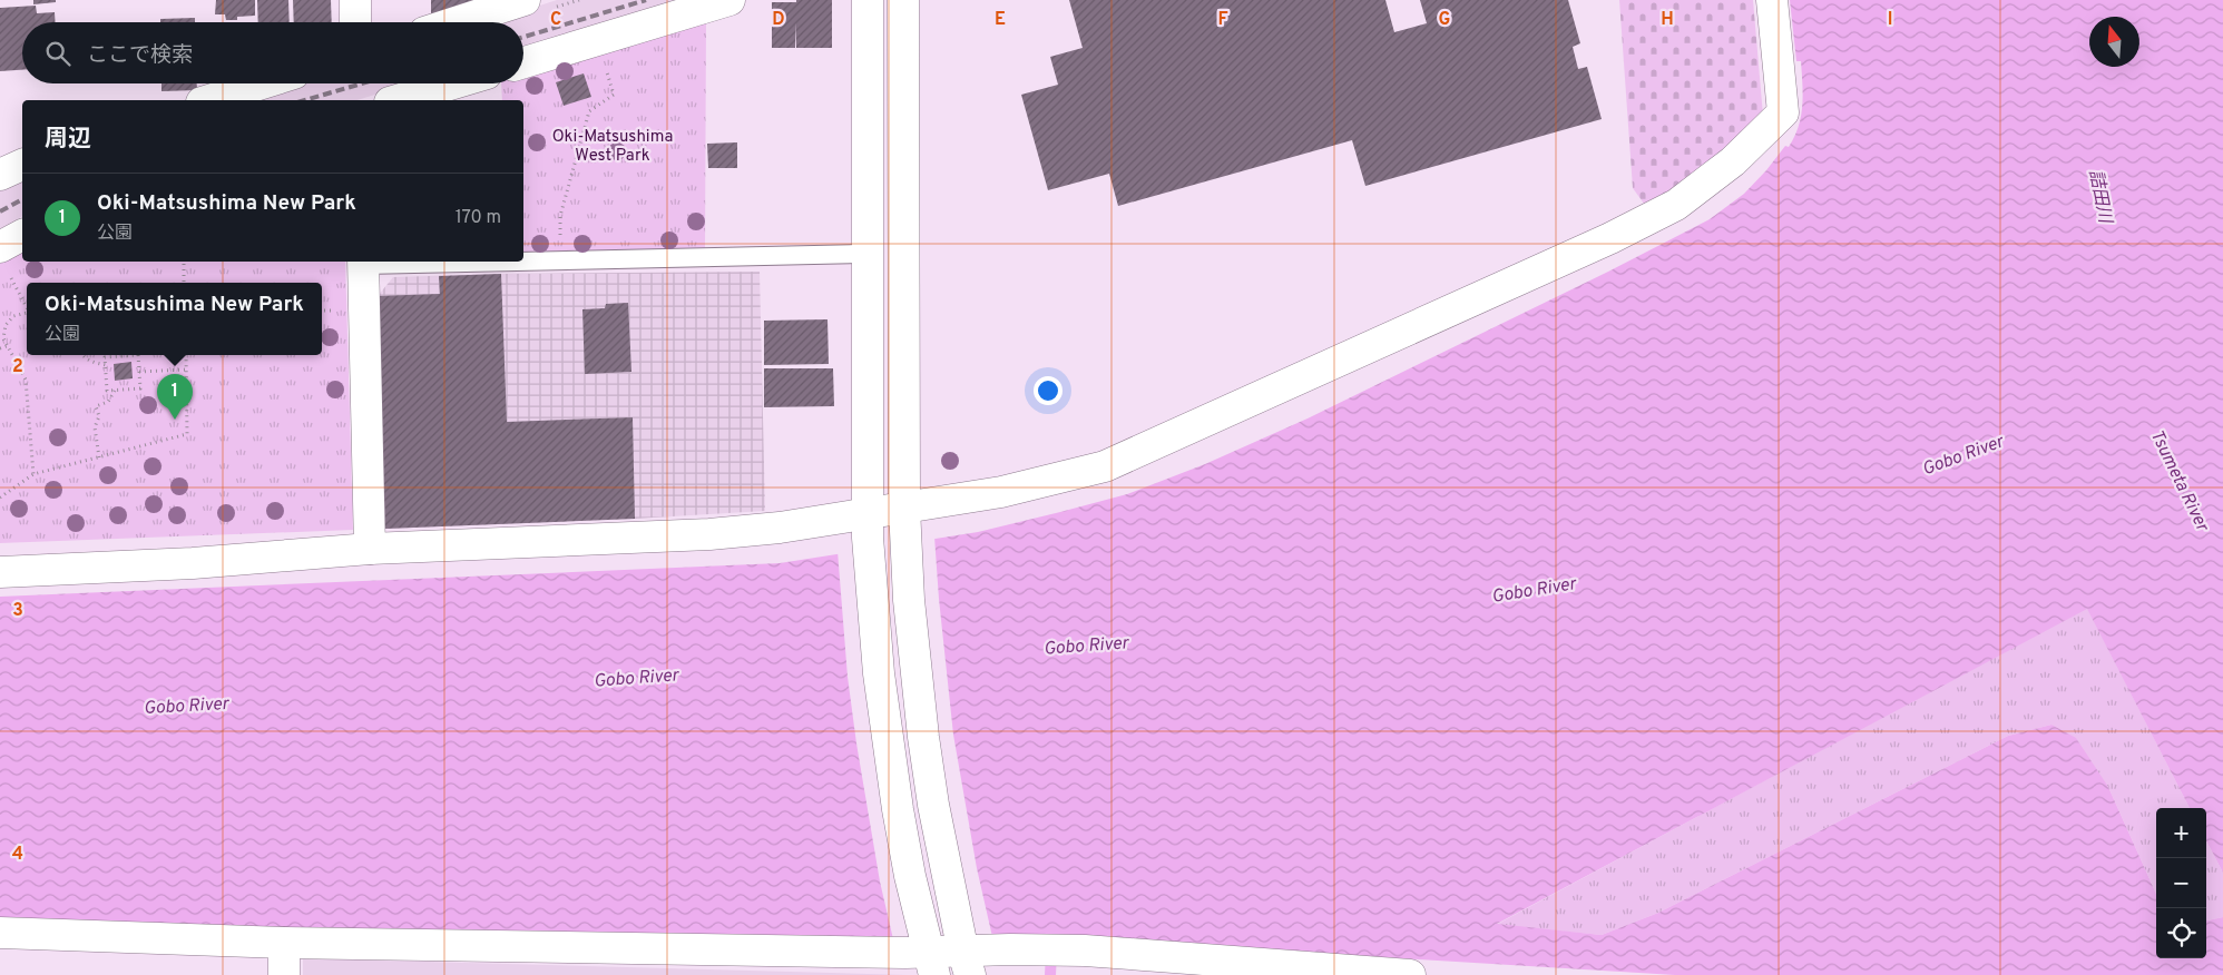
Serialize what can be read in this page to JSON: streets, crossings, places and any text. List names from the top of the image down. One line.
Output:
{"water":["詰田川","Gobo River","Tsumeta River"],"parks":["Oki-Matsushima West Park"],"north":"top","page":{"search":"ここで検索","heading":"周辺","list":[{"mark":"1","name":"Oki-Matsushima New Park","note":"公園","value":"170 m"}],"popup":["Oki-Matsushima New Park","公園"],"pins":"1","map_buttons":["+","−"]},"grid":{"columns":["C","D","E","F","G","H","I"],"rows":["2","3","4"]}}
